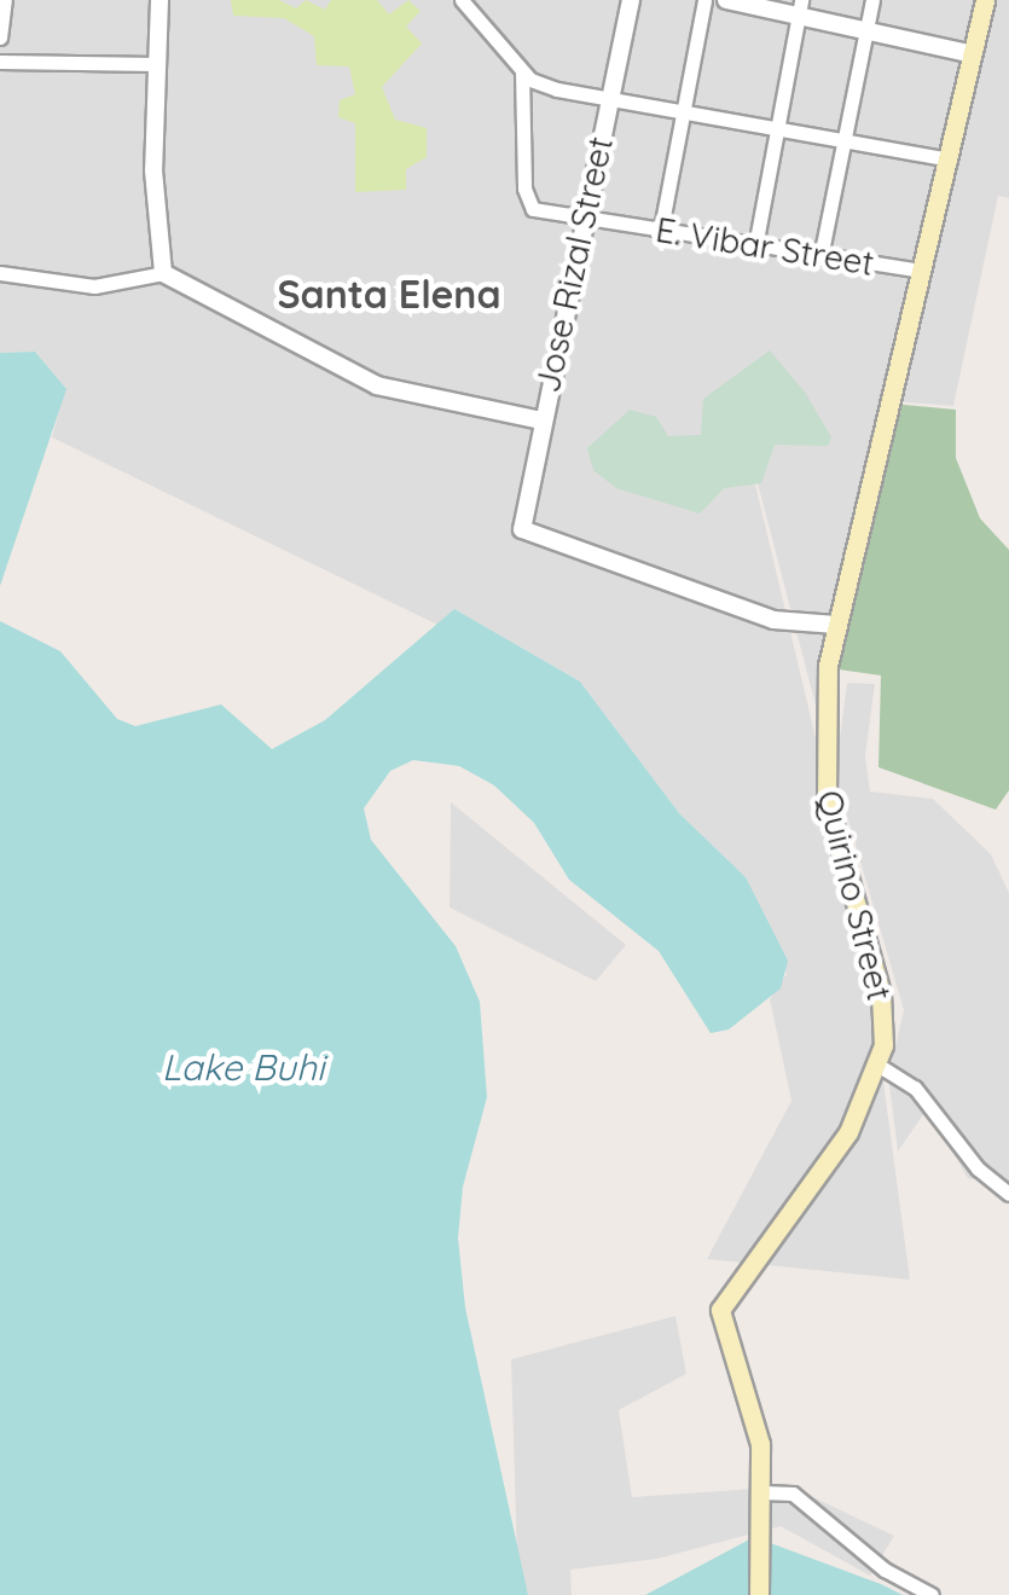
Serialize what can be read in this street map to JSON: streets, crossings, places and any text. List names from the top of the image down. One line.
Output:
{"streets":{"main road":["Quirino Street"],"street":["E. Vibar Street","Jose Rizal Street"]},"crossings":[["E. Vibar Street","Jose Rizal Street"],["E. Vibar Street","Quirino Street"],["Jose Rizal Street","Quirino Street"]],"districts":["Santa Elena"],"water":["Lake Buhi"]}
